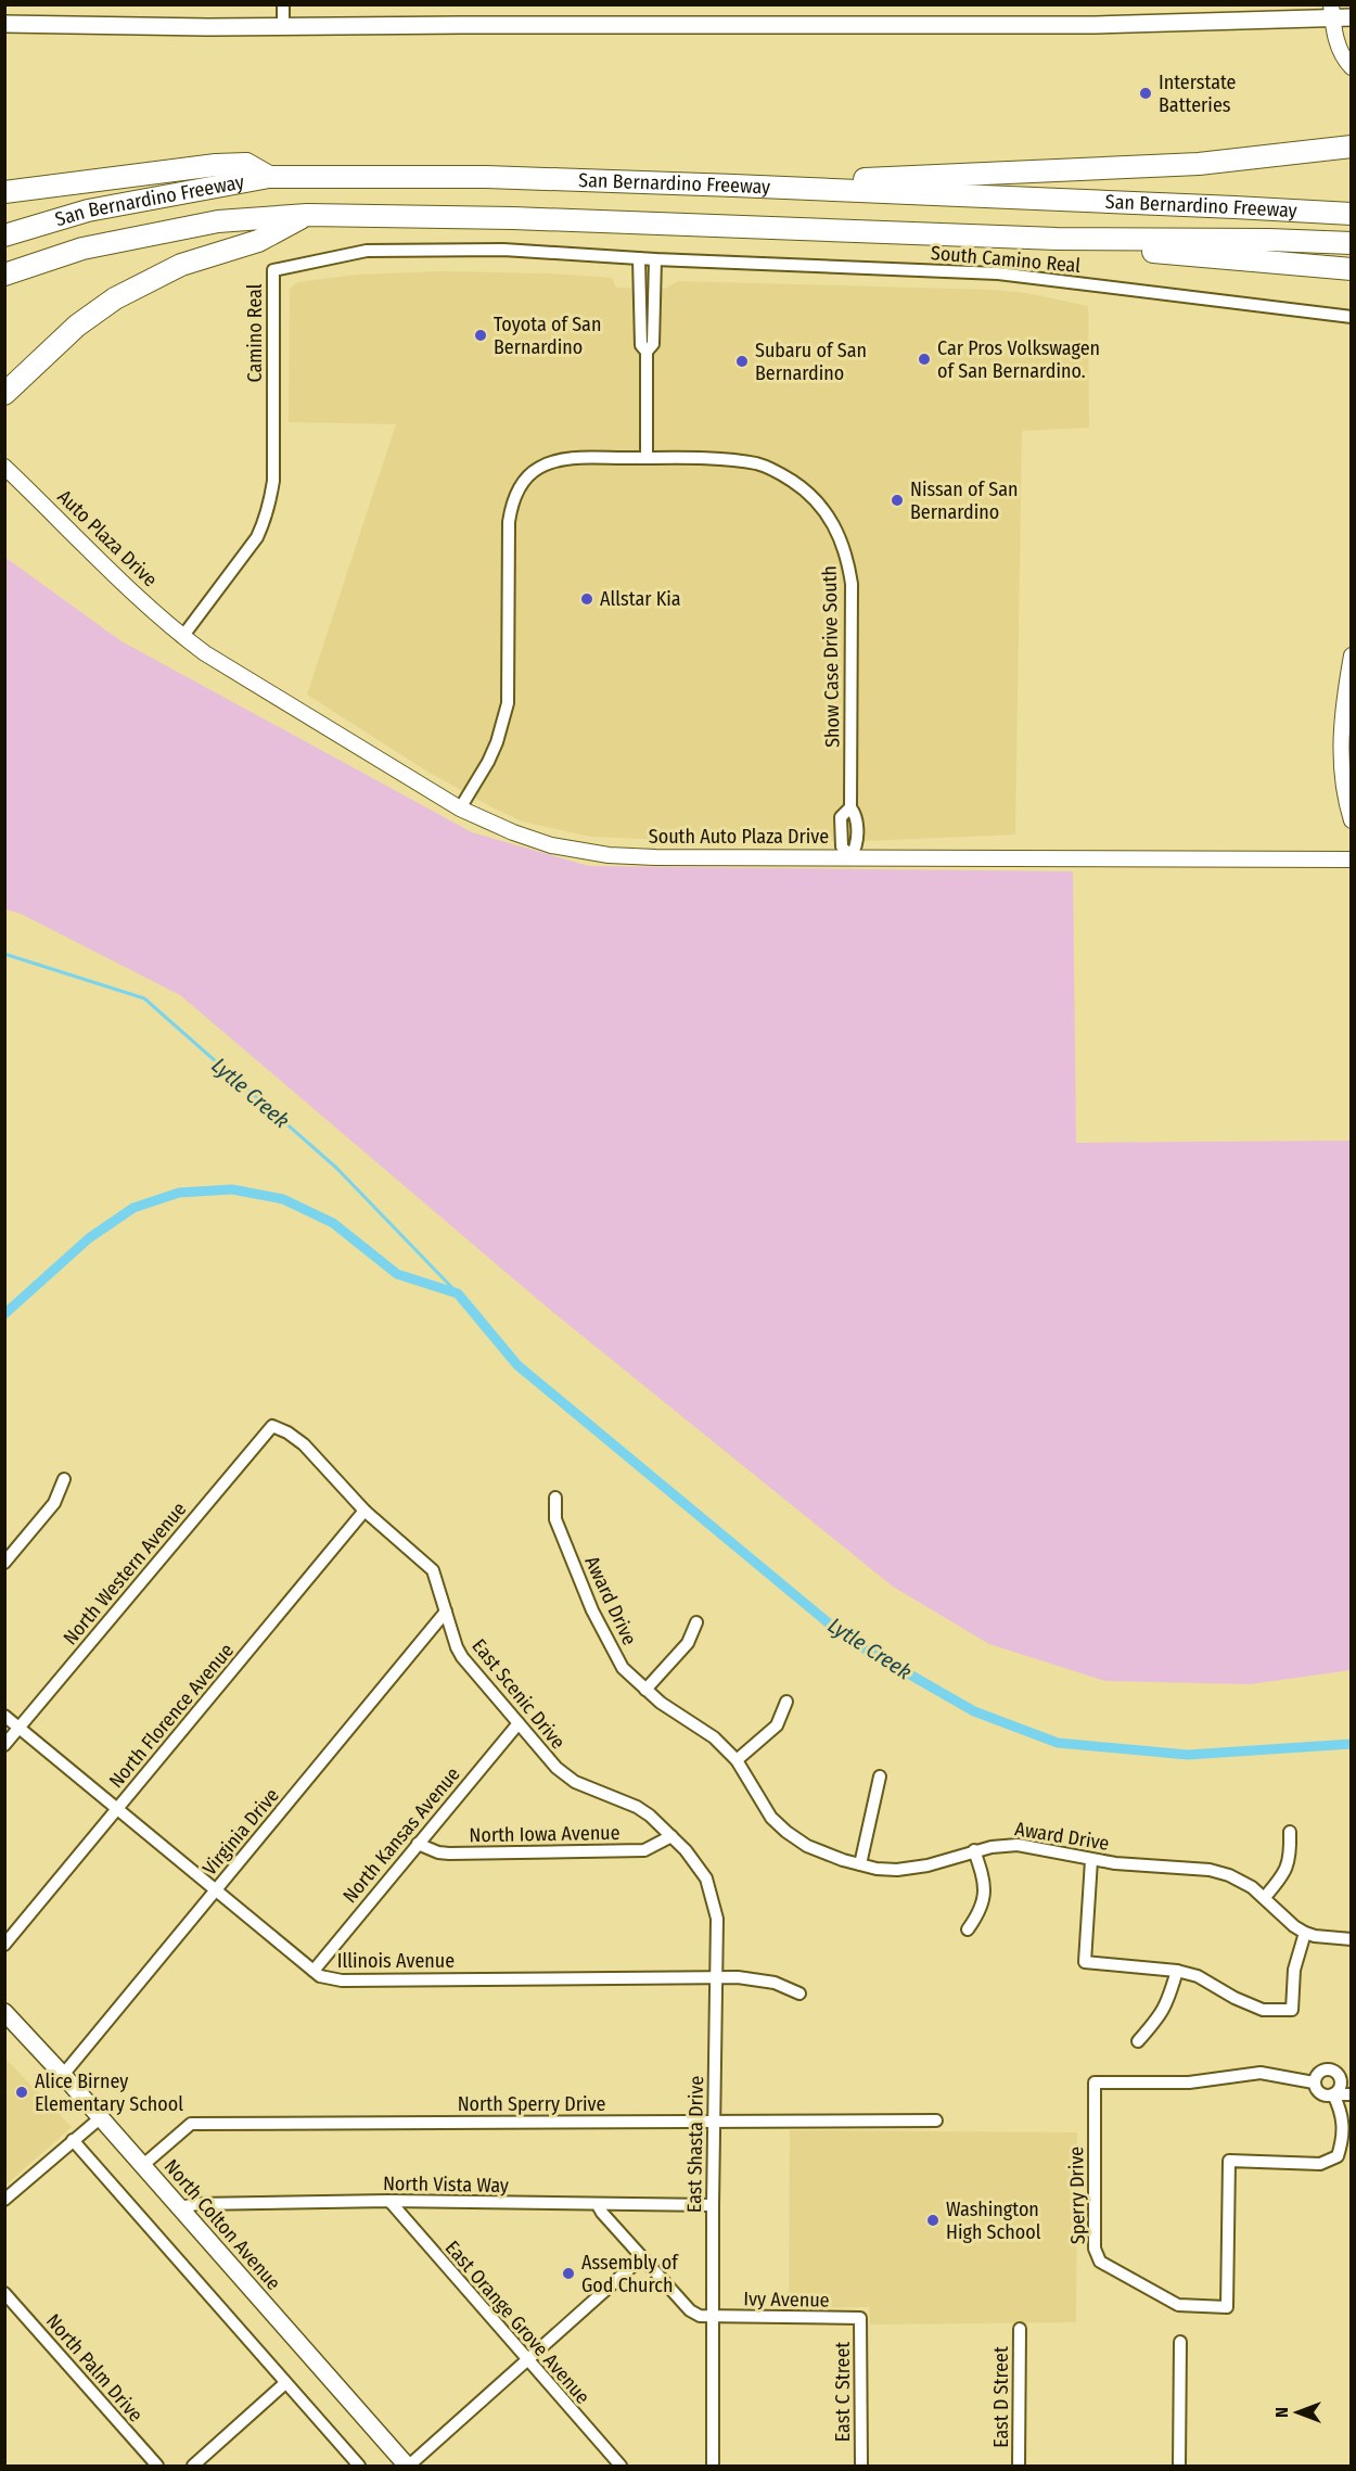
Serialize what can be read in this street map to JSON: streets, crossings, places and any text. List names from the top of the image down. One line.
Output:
{"streets":{"highway":["San Bernardino Freeway"],"main road":["North Colton Avenue"],"street":["South Camino Real","Camino Real","Auto Plaza Drive","Show Case Drive South","South Auto Plaza Drive","North Western Avenue","Award Drive","East Scenic Drive","North Florence Avenue","Virginia Drive","North Iowa Avenue","North Kansas Avenue","Illinois Avenue","North Sperry Drive","East Shasta Drive","North Vista Way","Sperry Drive","Ivy Avenue","East Orange Grove Avenue","North Palm Drive","East C Street","East D Street"]},"crossings":[["South Camino Real","Camino Real"],["Camino Real","Auto Plaza Drive"],["Camino Real","South Auto Plaza Drive"],["Auto Plaza Drive","South Auto Plaza Drive"],["Show Case Drive South","South Auto Plaza Drive"],["North Western Avenue","East Scenic Drive"],["North Western Avenue","Illinois Avenue"],["East Scenic Drive","North Florence Avenue"],["East Scenic Drive","Virginia Drive"],["East Scenic Drive","North Iowa Avenue"],["East Scenic Drive","North Kansas Avenue"],["East Scenic Drive","East Shasta Drive"],["North Florence Avenue","Illinois Avenue"],["Virginia Drive","Illinois Avenue"],["Virginia Drive","North Colton Avenue"],["North Iowa Avenue","North Kansas Avenue"],["North Iowa Avenue","East Shasta Drive"],["North Kansas Avenue","Illinois Avenue"],["Illinois Avenue","East Shasta Drive"],["North Sperry Drive","East Shasta Drive"],["North Sperry Drive","North Colton Avenue"],["East Shasta Drive","North Vista Way"],["East Shasta Drive","Ivy Avenue"],["North Vista Way","North Colton Avenue"],["North Vista Way","East Orange Grove Avenue"],["Ivy Avenue","East C Street"]],"water":["Lytle Creek"],"places":["Interstate Batteries","Toyota of San Bernardino","Car Pros Volkswagen of San Bernardino.","Subaru of San Bernardino","Nissan of San Bernardino","Allstar Kia","Alice Birney Elementary School","Washington High School","Assembly of God Church"],"north":"left"}
